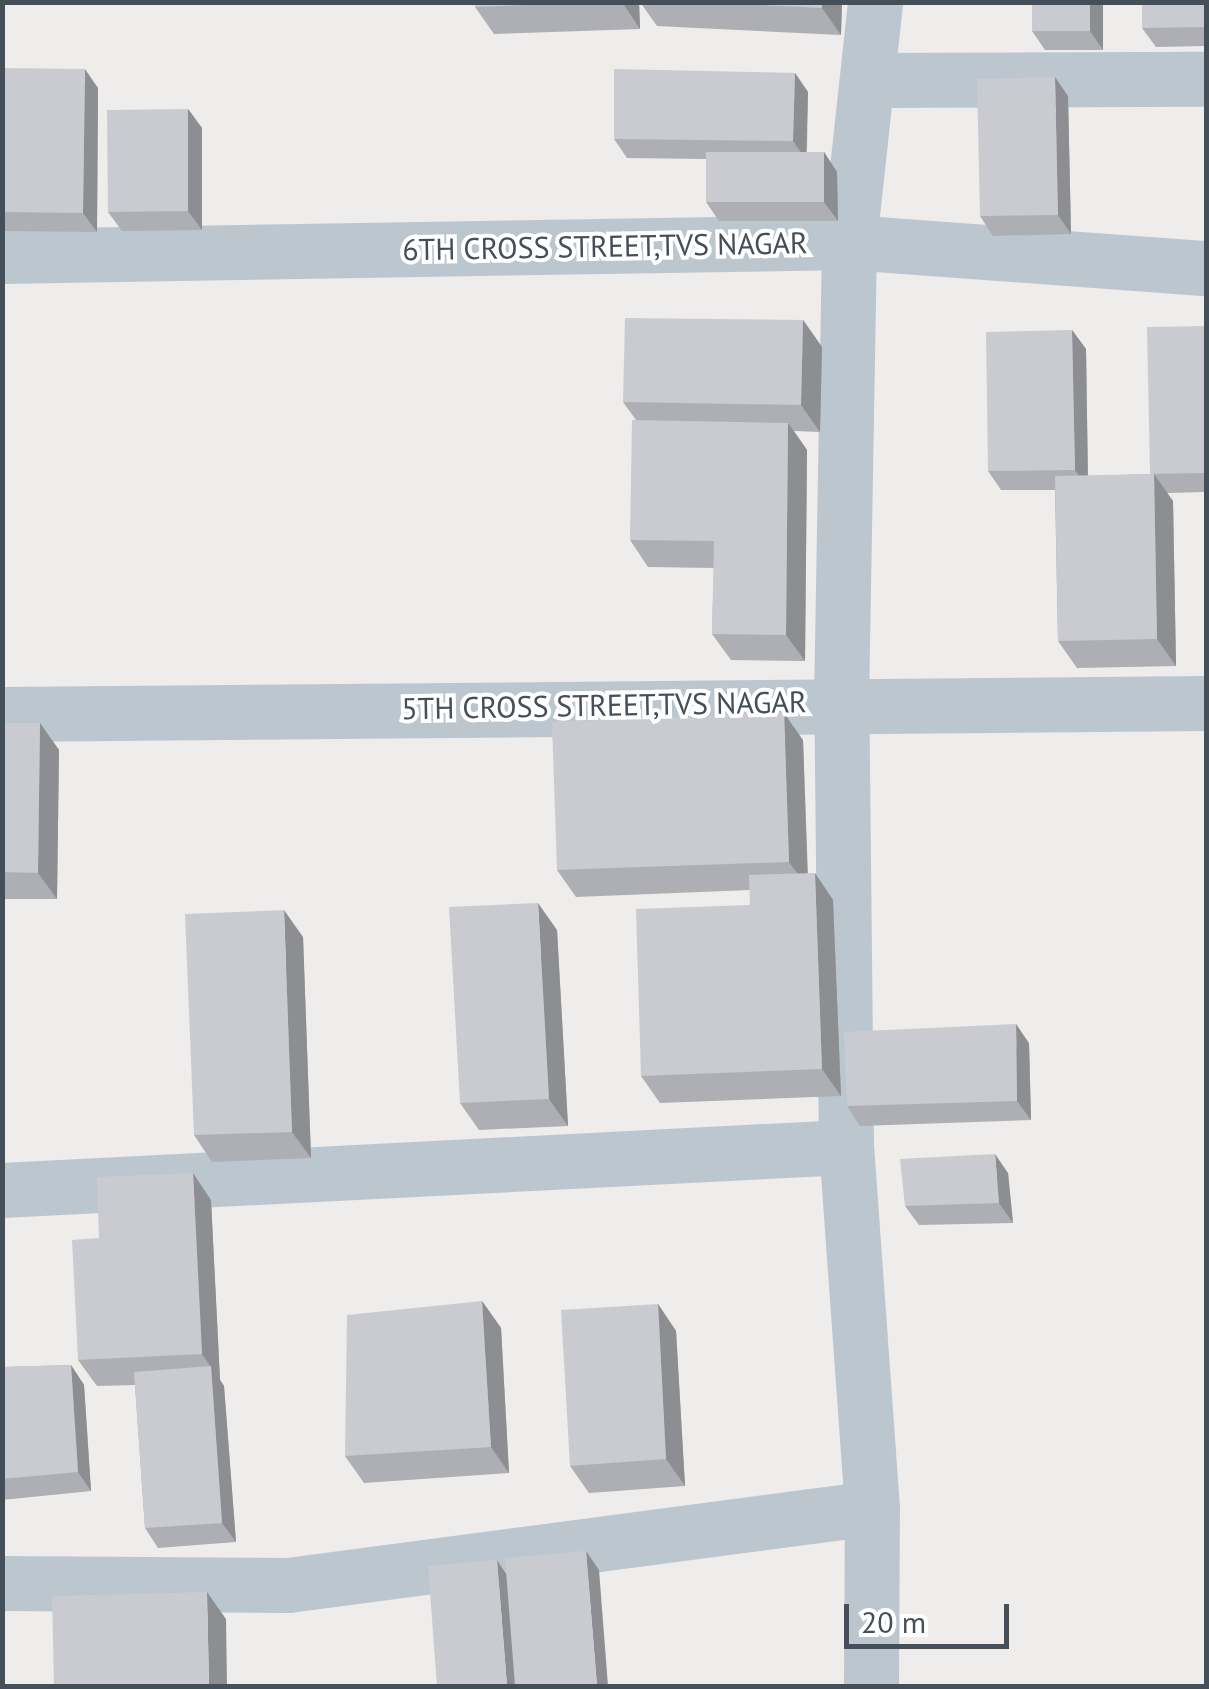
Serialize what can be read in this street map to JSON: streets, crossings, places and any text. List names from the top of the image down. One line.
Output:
{"streets":{"street":["6TH CROSS STREET,TVS NAGAR","5TH CROSS STREET,TVS NAGAR"]},"scale_bar":"20 m"}
